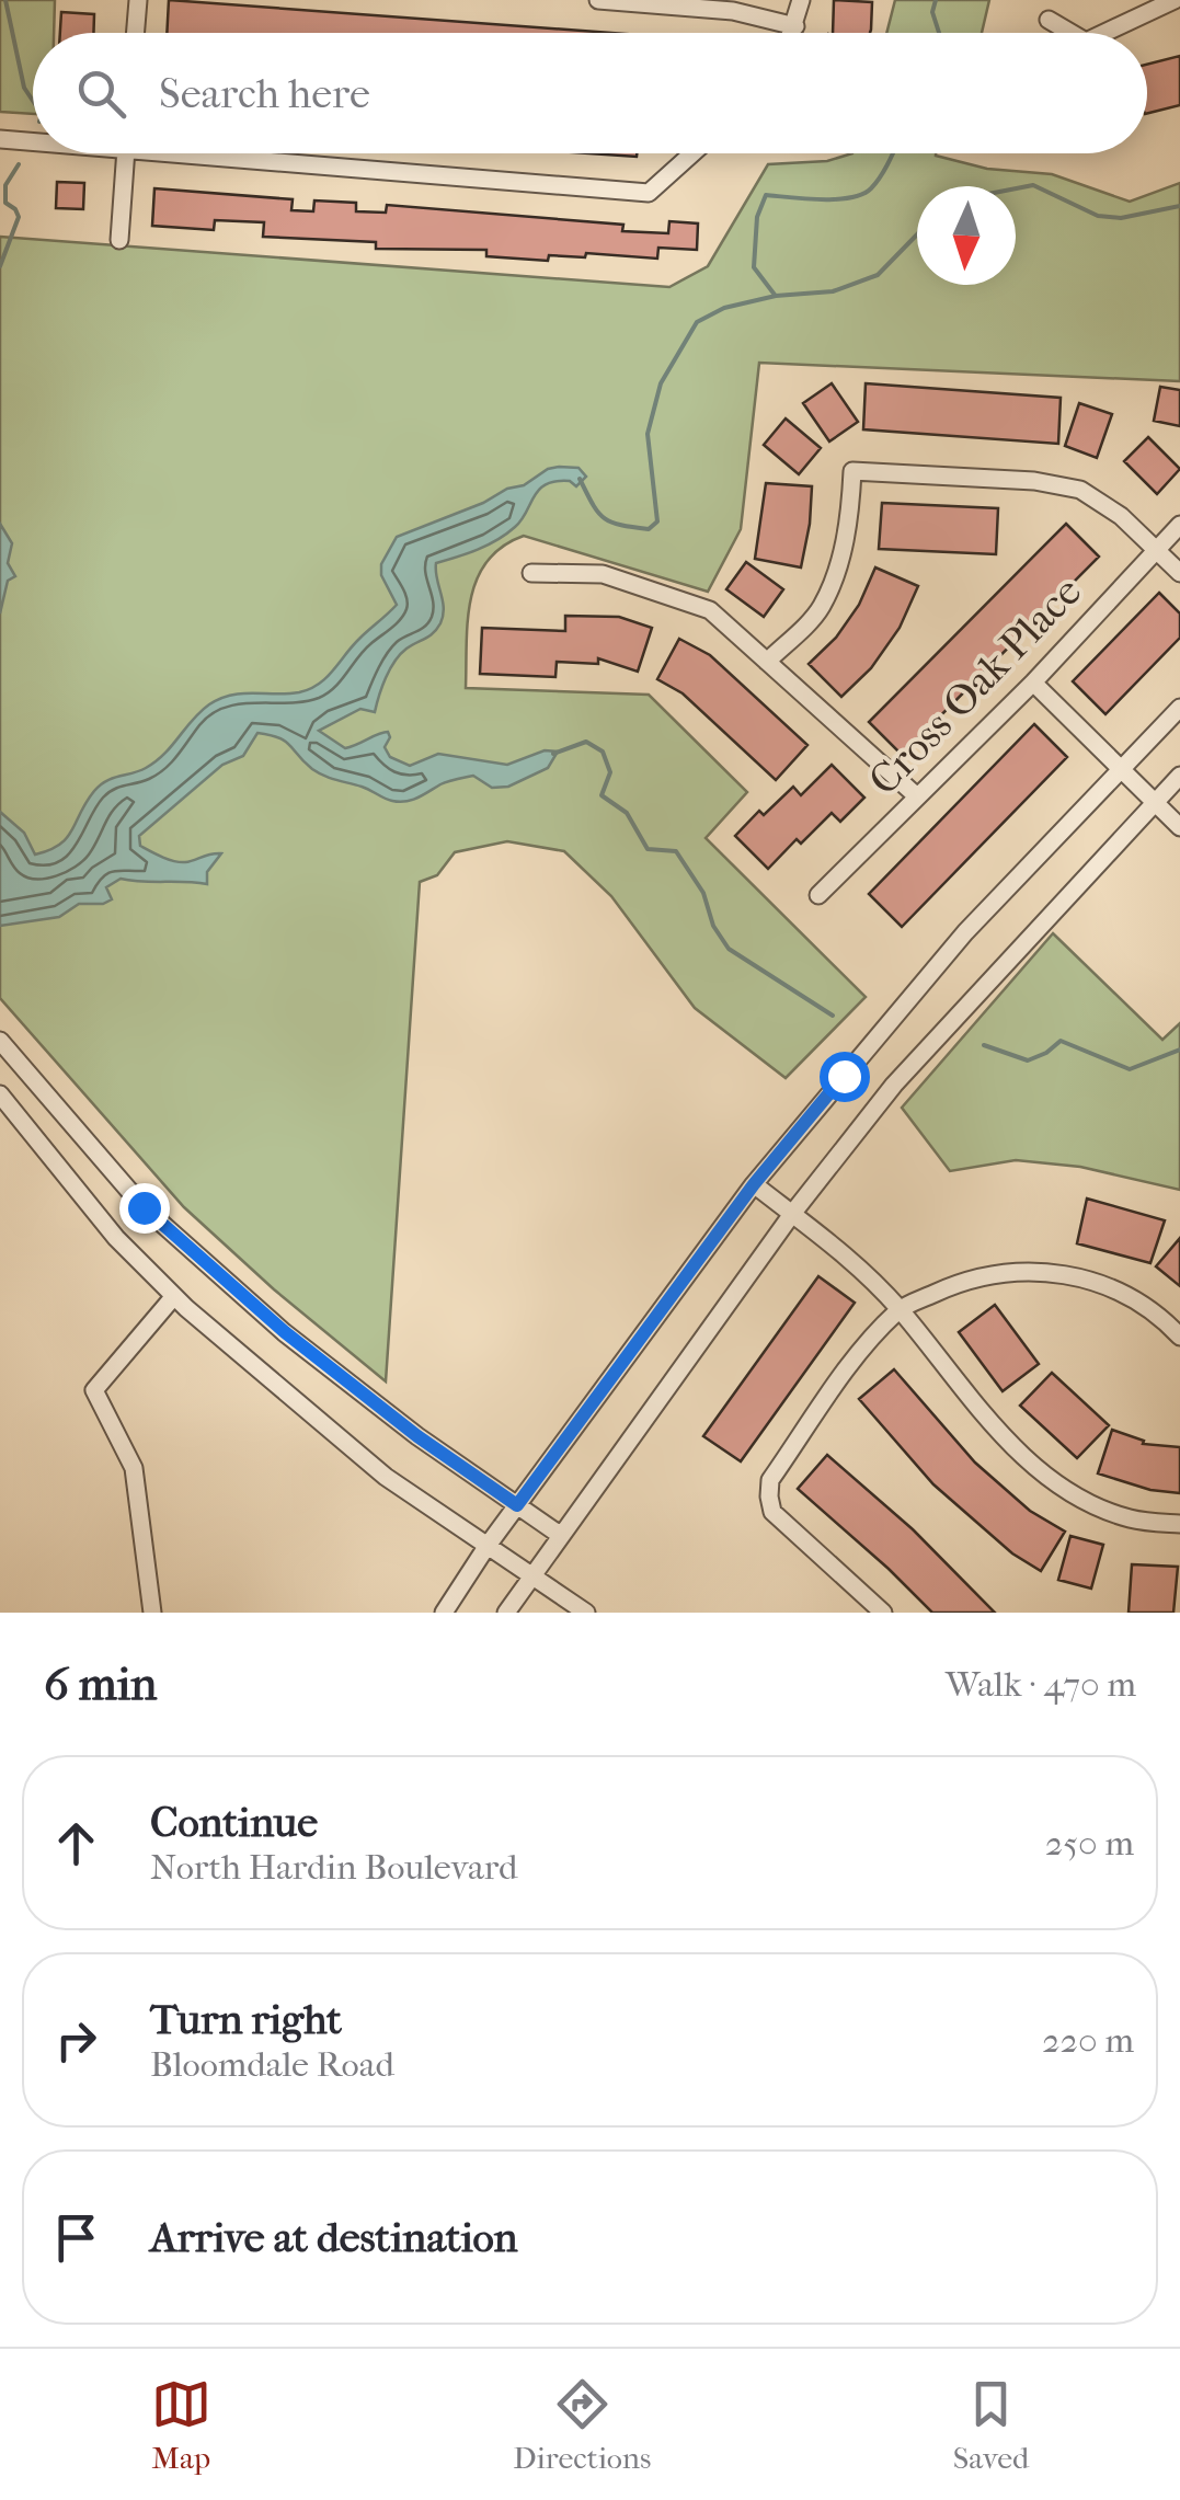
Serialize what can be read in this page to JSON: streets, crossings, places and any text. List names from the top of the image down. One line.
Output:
{"streets":{"street":["Cross Oak Place"]},"north":"bottom","page":{"search":"Search here","heading":["6 min","Walk · 470 m"],"list":[["Continue","North Hardin Boulevard","250 m"],["Turn right","Bloomdale Road","220 m"],"Arrive at destination"],"nav":["Map","Directions","Saved"]}}
